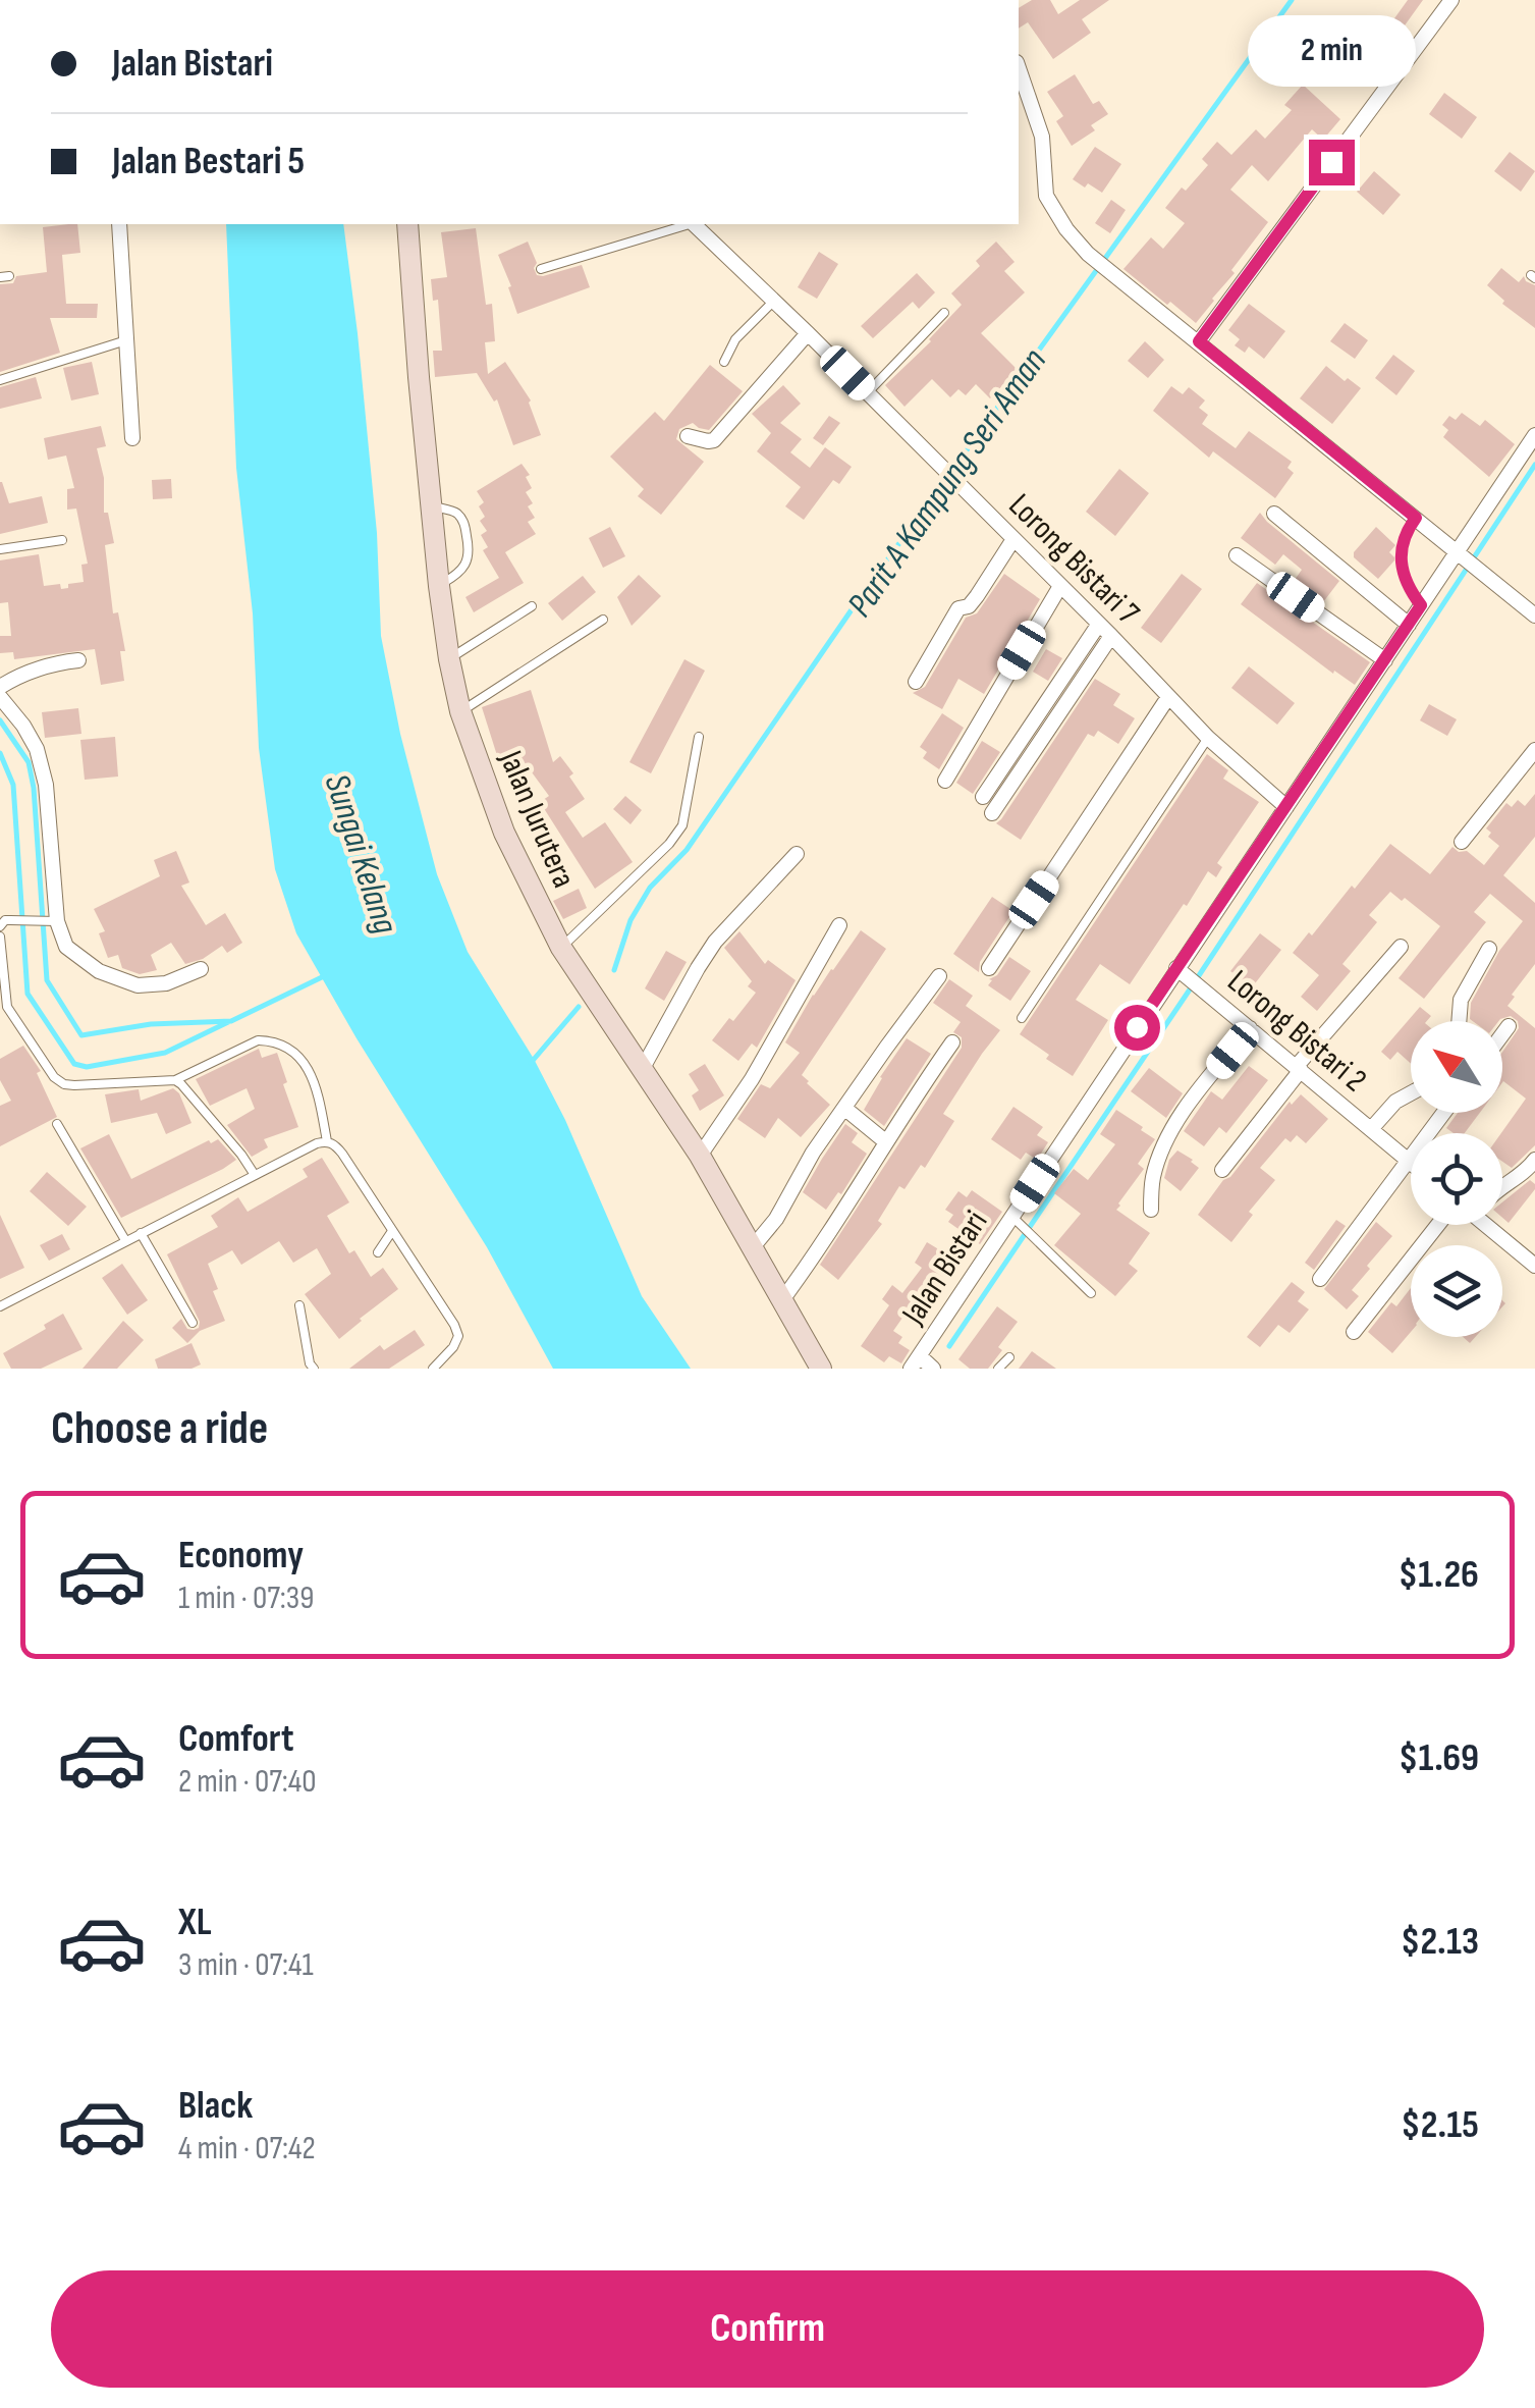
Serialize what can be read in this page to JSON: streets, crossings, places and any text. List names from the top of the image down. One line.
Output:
{"streets":{"street":["Lorong Bistari 7","Jalan Jurutera","Lorong Bistari 2","Jalan Bistari"]},"crossings":[["Lorong Bistari 7","Jalan Bistari"],["Lorong Bistari 2","Jalan Bistari"]],"water":["Parit A Kampung Seri Aman","Sungai Kelang"],"north":"top left","page":{"banner":["Jalan Bistari","Jalan Bestari 5"],"bubble":"2 min","heading":"Choose a ride","list":[{"name":"Economy","note":"1 min · 07:39","value":"$1.26"},{"name":"Comfort","note":"2 min · 07:40","value":"$1.69"},{"name":"XL","note":"3 min · 07:41","value":"$2.13"},{"name":"Black","note":"4 min · 07:42","value":"$2.15"}],"buttons":"Confirm"}}
